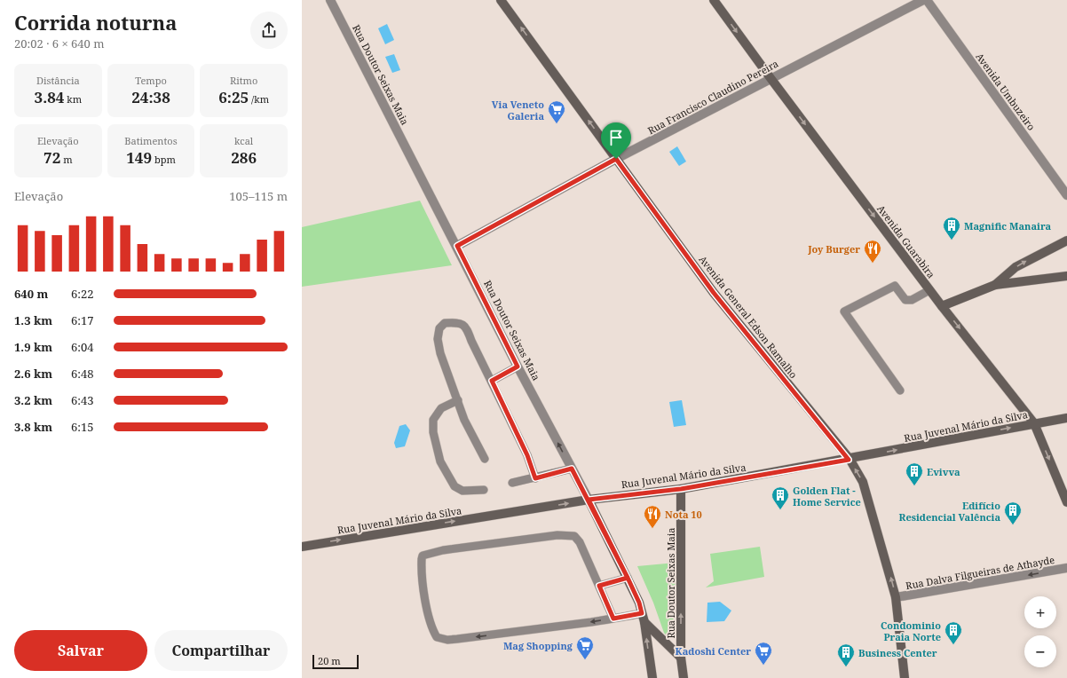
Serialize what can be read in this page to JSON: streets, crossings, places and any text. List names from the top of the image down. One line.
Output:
{"streets":{"main road":["Rua Doutor Seixas Maia","Avenida Guarabira","Avenida General Edson Ramalho","Rua Juvenal Mário da Silva"],"street":["Avenida Umbuzeiro","Rua Francisco Claudino Pereira","Rua Dalva Filgueiras de Athayde"]},"crossings":[["Rua Doutor Seixas Maia","Rua Francisco Claudino Pereira"],["Rua Doutor Seixas Maia","Rua Juvenal Mário da Silva"],["Rua Francisco Claudino Pereira","Avenida Guarabira"],["Rua Francisco Claudino Pereira","Avenida General Edson Ramalho"],["Avenida Guarabira","Rua Juvenal Mário da Silva"],["Avenida General Edson Ramalho","Rua Juvenal Mário da Silva"],["Avenida General Edson Ramalho","Rua Dalva Filgueiras de Athayde"]],"one_way":["Rua Doutor Seixas Maia","Avenida Guarabira","Avenida General Edson Ramalho","Rua Juvenal Mário da Silva","Rua Dalva Filgueiras de Athayde"],"places":{"supermarket":["Via Veneto Galeria","Mag Shopping","Kadoshi Center"],"building":["Magnific Manaira","Evivva","Golden Flat - Home Service","Edifício Residencial Valência","Condominio Praia Norte","Business Center"],"restaurant":["Joy Burger","Nota 10"]},"scale_bar":"20 m","page":{"heading":["Corrida noturna","20:02 · 6 × 640 m"],"stats":[["Distância","3.84 km"],["Tempo","24:38"],["Ritmo","6:25 /km"],["Elevação","72 m"],["Batimentos","149 bpm"],["kcal","286"]],"chart":["Elevação","105–115 m"],"list":[{"name":"640 m","note":"6:22"},{"name":"1.3 km","note":"6:17"},{"name":"1.9 km","note":"6:04"},{"name":"2.6 km","note":"6:48"},{"name":"3.2 km","note":"6:43"},{"name":"3.8 km","note":"6:15"}],"map_buttons":["+","−"],"buttons":["Salvar","Compartilhar"],"scale":"20 m"}}
